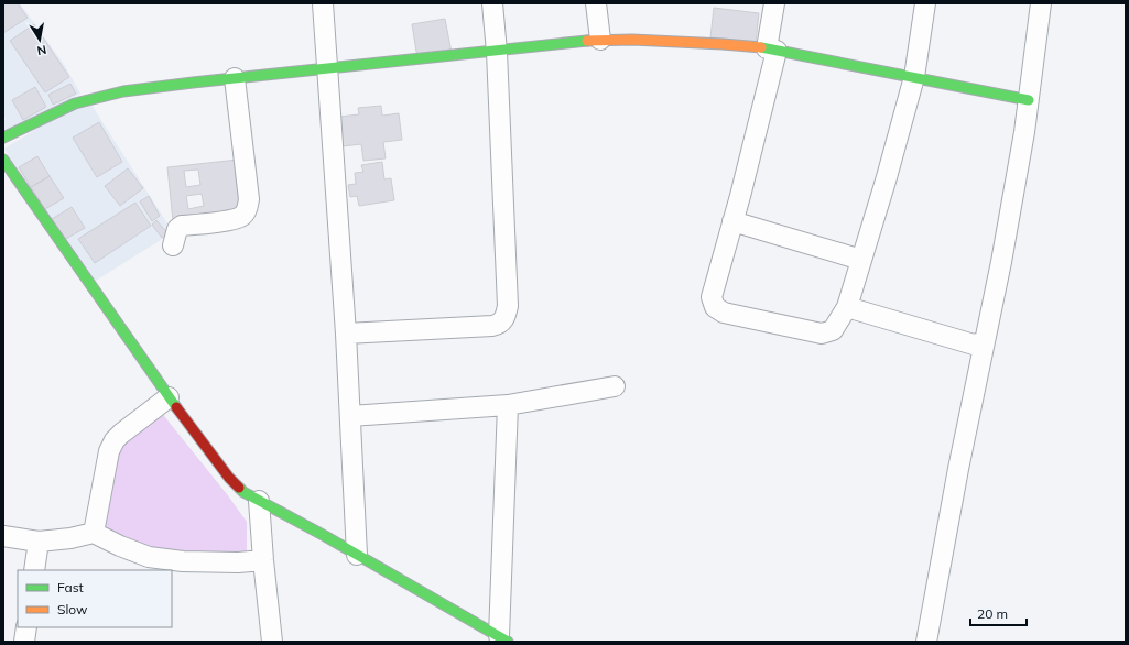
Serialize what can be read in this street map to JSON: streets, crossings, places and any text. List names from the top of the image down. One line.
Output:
{"legend":["Fast","Slow"],"scale_bar":"20 m","north":"bottom"}
